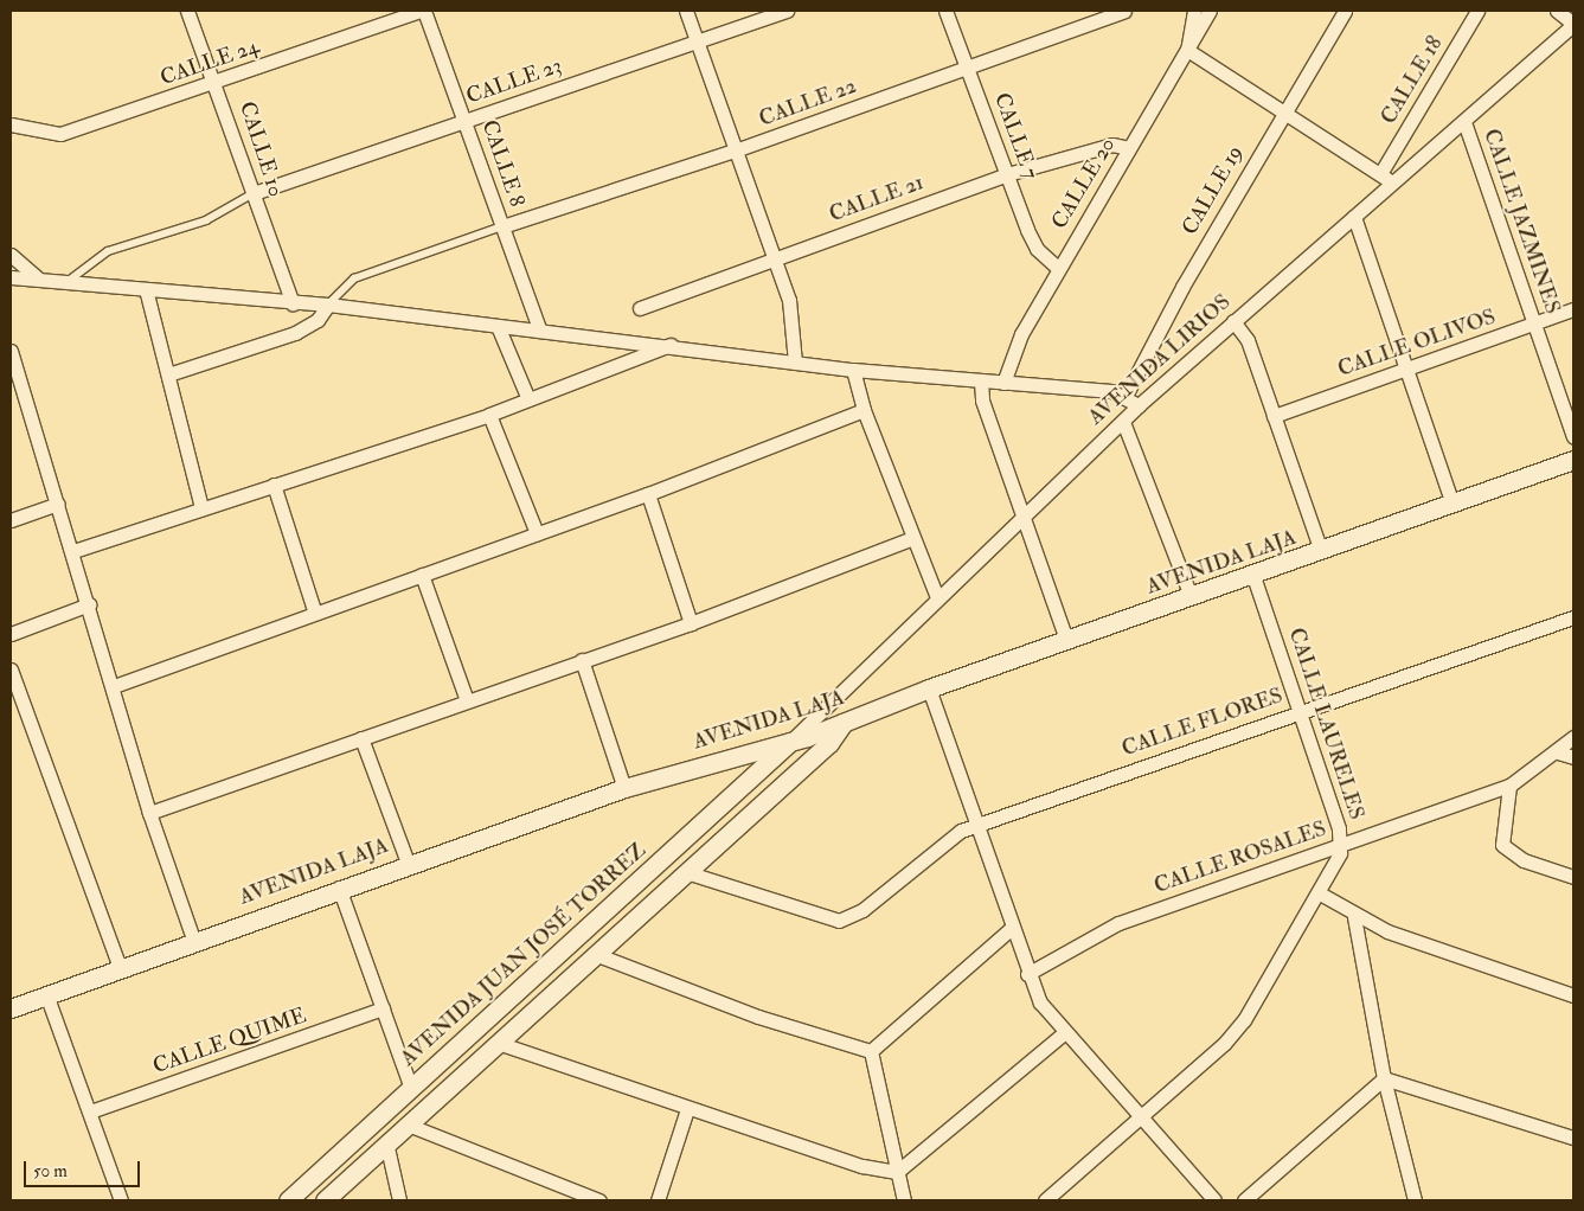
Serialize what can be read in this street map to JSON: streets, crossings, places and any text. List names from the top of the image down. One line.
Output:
{"streets":{"street":["CALLE 24","CALLE 18","CALLE 23","CALLE 22","CALLE 7","CALLE 10","CALLE 8","CALLE 20","CALLE 19","CALLE 21","CALLE JAZMINES","CALLE OLIVOS","AVENIDA LIRIOS","AVENIDA LAJA","CALLE FLORES","CALLE LAURELES","CALLE ROSALES","AVENIDA JUAN JOSÉ TORREZ","CALLE QUIME"]},"crossings":[["CALLE 24","CALLE 10"],["CALLE 23","CALLE 10"],["CALLE 23","CALLE 8"],["CALLE 22","CALLE 7"],["CALLE 22","CALLE 8"],["CALLE 7","CALLE 20"],["CALLE 7","CALLE 21"],["CALLE 20","CALLE 21"],["CALLE JAZMINES","CALLE OLIVOS"],["CALLE JAZMINES","AVENIDA LIRIOS"],["AVENIDA LIRIOS","AVENIDA LAJA"],["AVENIDA LIRIOS","AVENIDA JUAN JOSÉ TORREZ"],["AVENIDA LAJA","CALLE LAURELES"],["AVENIDA LAJA","AVENIDA JUAN JOSÉ TORREZ"],["CALLE FLORES","CALLE LAURELES"],["CALLE LAURELES","CALLE ROSALES"]],"scale_bar":"50 m"}
